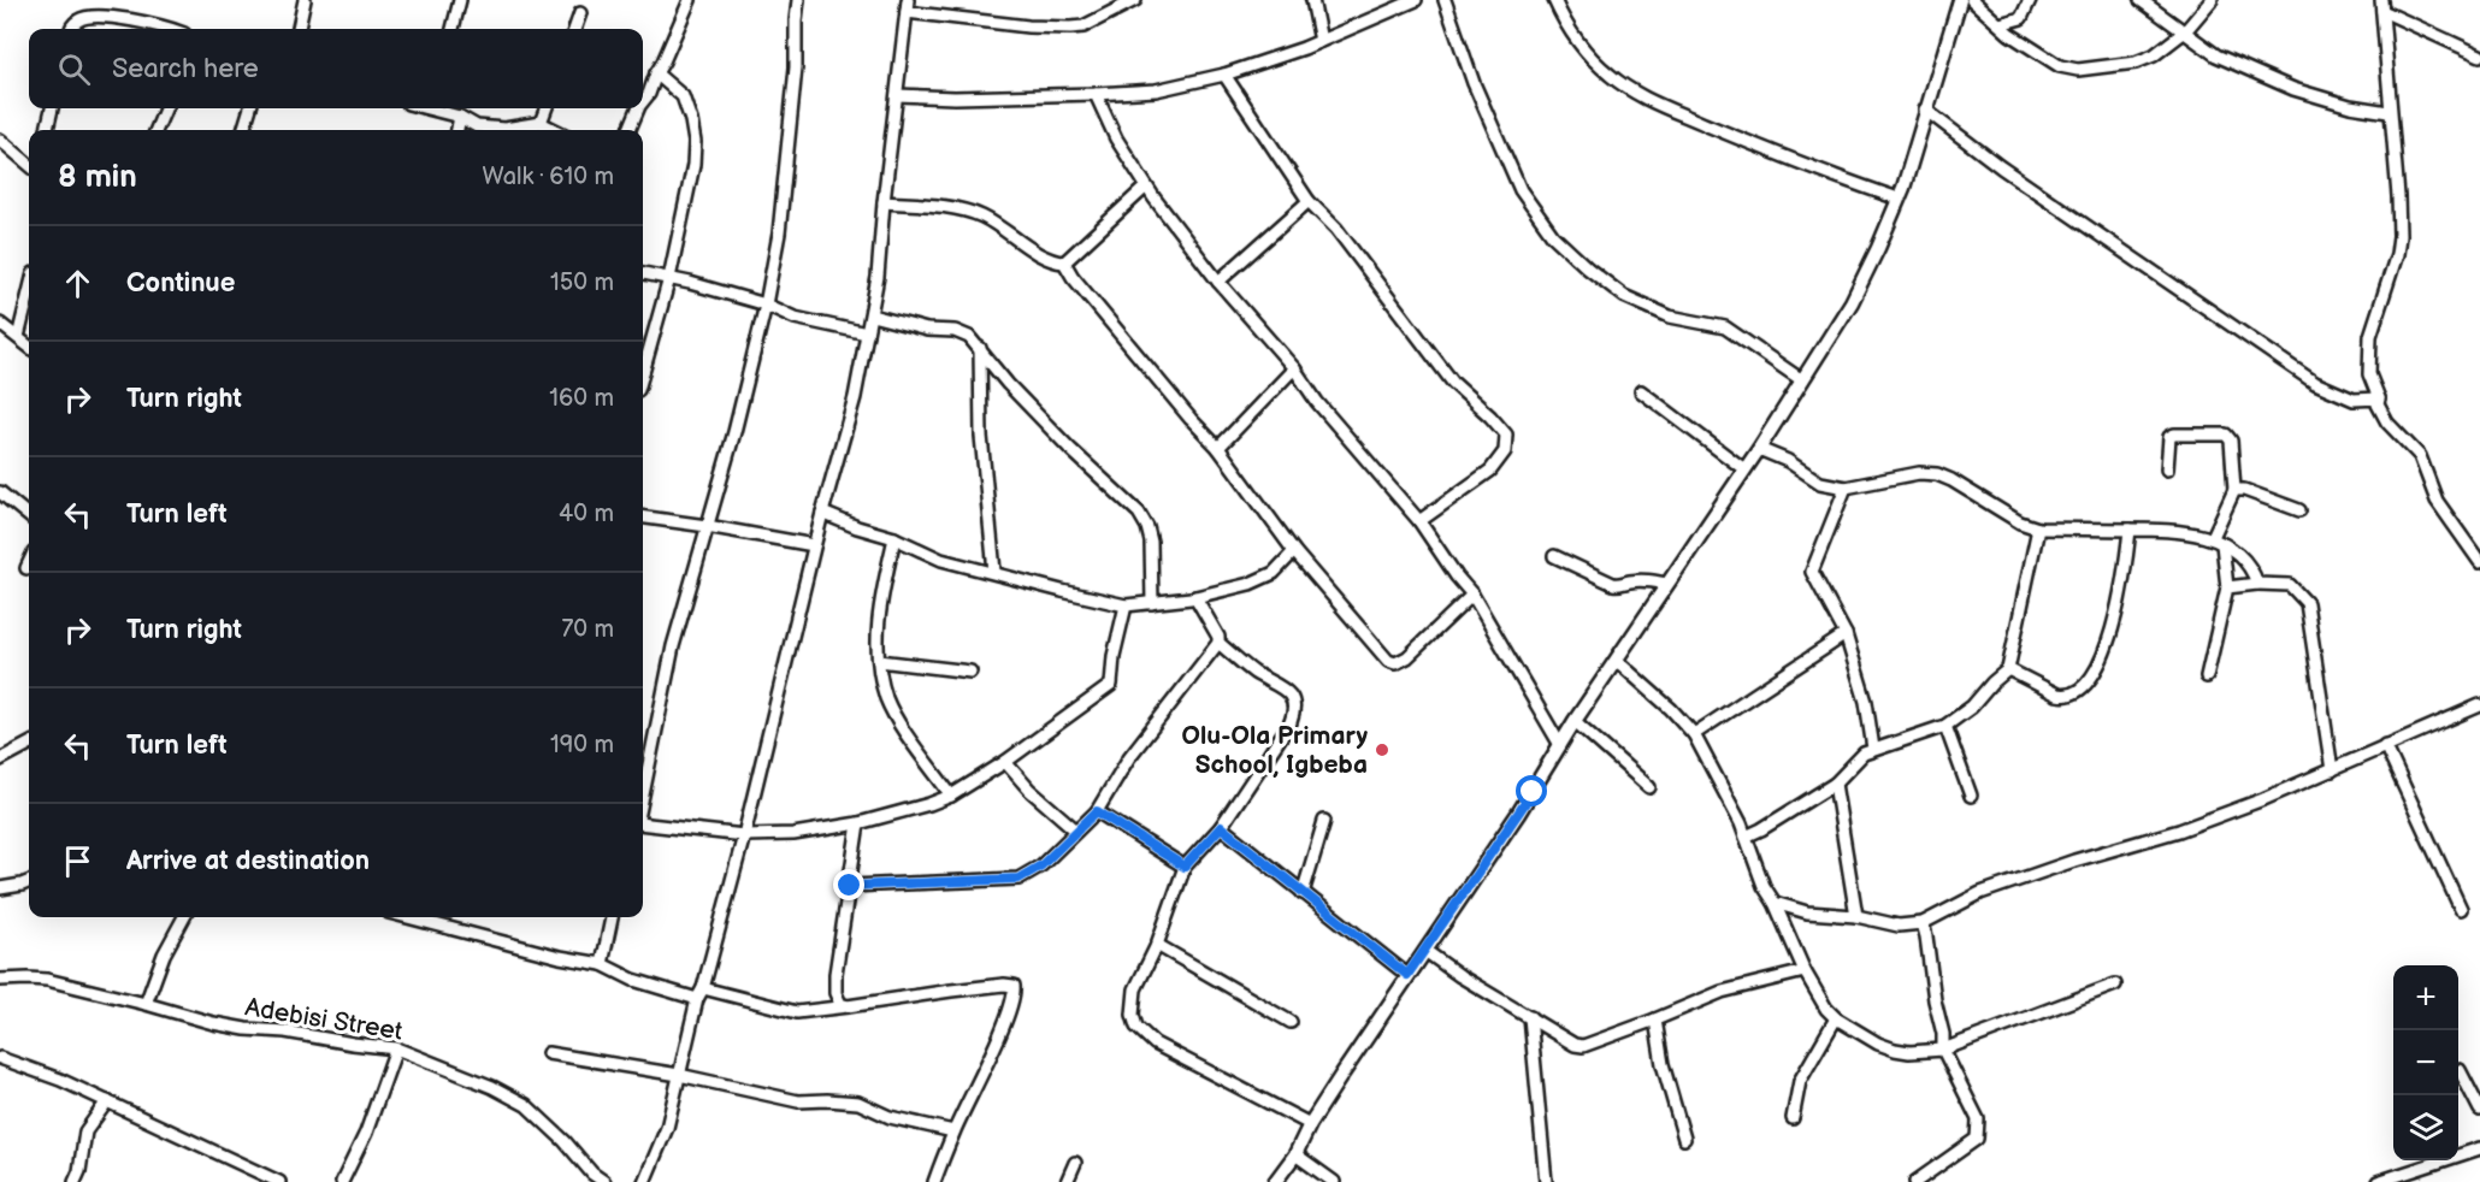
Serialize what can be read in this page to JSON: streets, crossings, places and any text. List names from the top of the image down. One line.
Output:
{"streets":{"street":["Adebisi Street"]},"places":["Olu-Ola Primary School, Igbeba"],"page":{"search":"Search here","heading":["8 min","Walk · 610 m"],"list":[["Continue","150 m"],["Turn right","160 m"],["Turn left","40 m"],["Turn right","70 m"],["Turn left","190 m"],"Arrive at destination"],"map_buttons":["+","−"]}}
